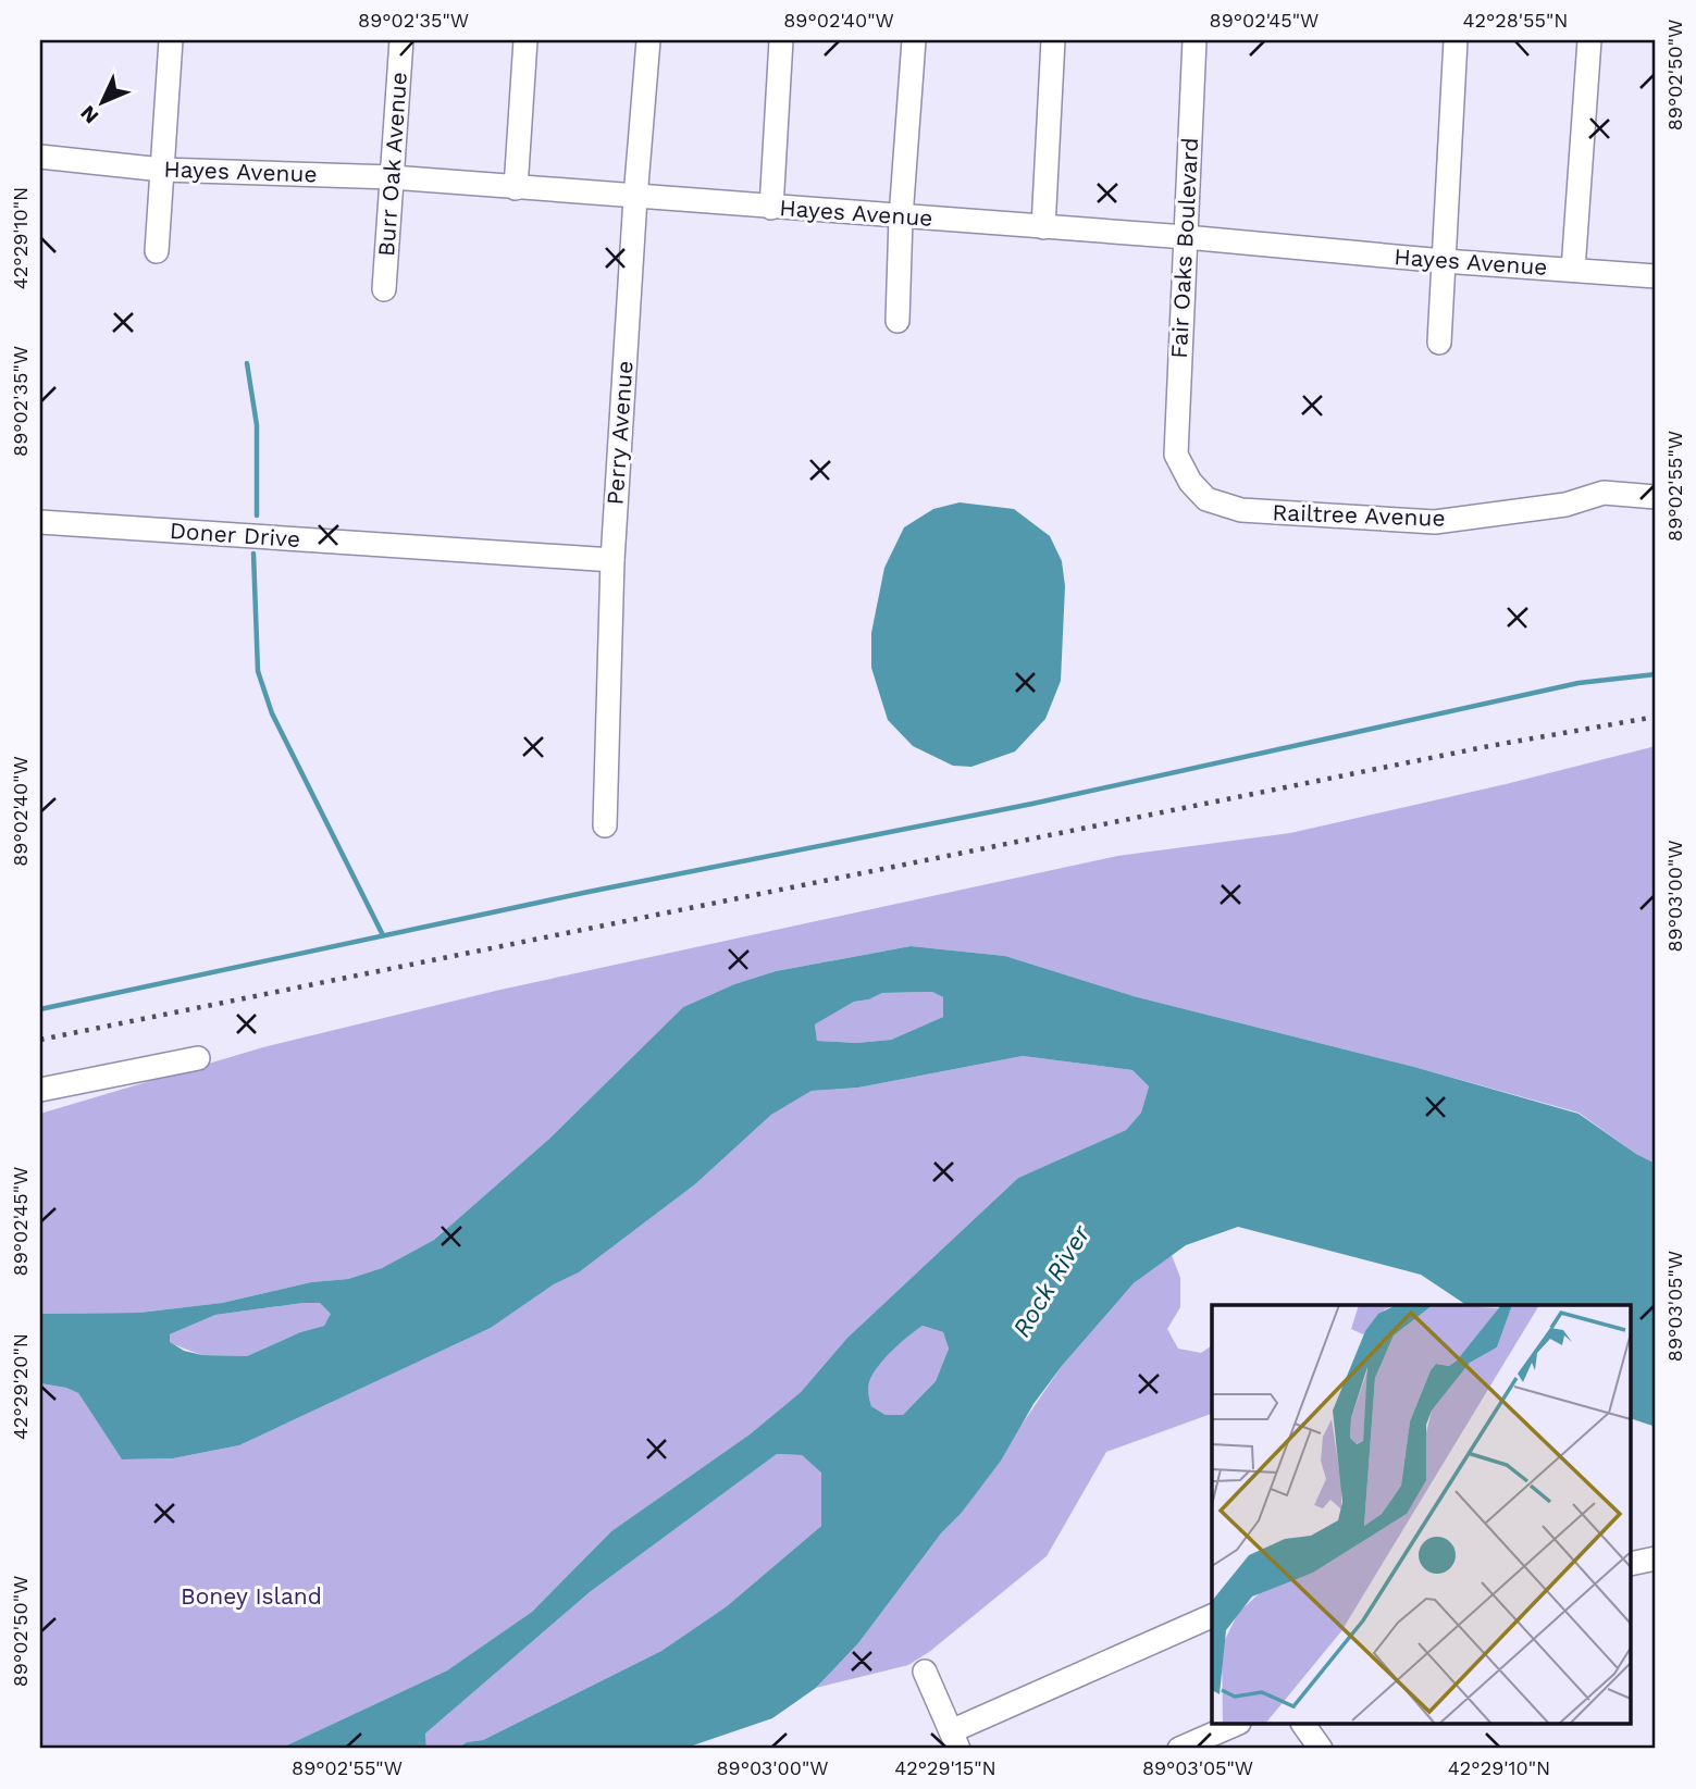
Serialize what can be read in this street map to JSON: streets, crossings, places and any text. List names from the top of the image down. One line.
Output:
{"streets":{"street":["Burr Oak Avenue","Hayes Avenue","Fair Oaks Boulevard","Perry Avenue","Railtree Avenue","Doner Drive"]},"crossings":[["Burr Oak Avenue","Hayes Avenue"],["Hayes Avenue","Fair Oaks Boulevard"],["Hayes Avenue","Perry Avenue"],["Fair Oaks Boulevard","Railtree Avenue"],["Perry Avenue","Doner Drive"]],"water":["Rock River"],"parks":["Boney Island"],"north":"bottom left","coordinates":["89°02'35\"W","89°02'40\"W","89°02'45\"W","42°28'55\"N","89°02'50\"W","42°29'10\"N","89°02'55\"W","89°03'00\"W","89°03'05\"W","42°29'20\"N","42°29'15\"N"]}
